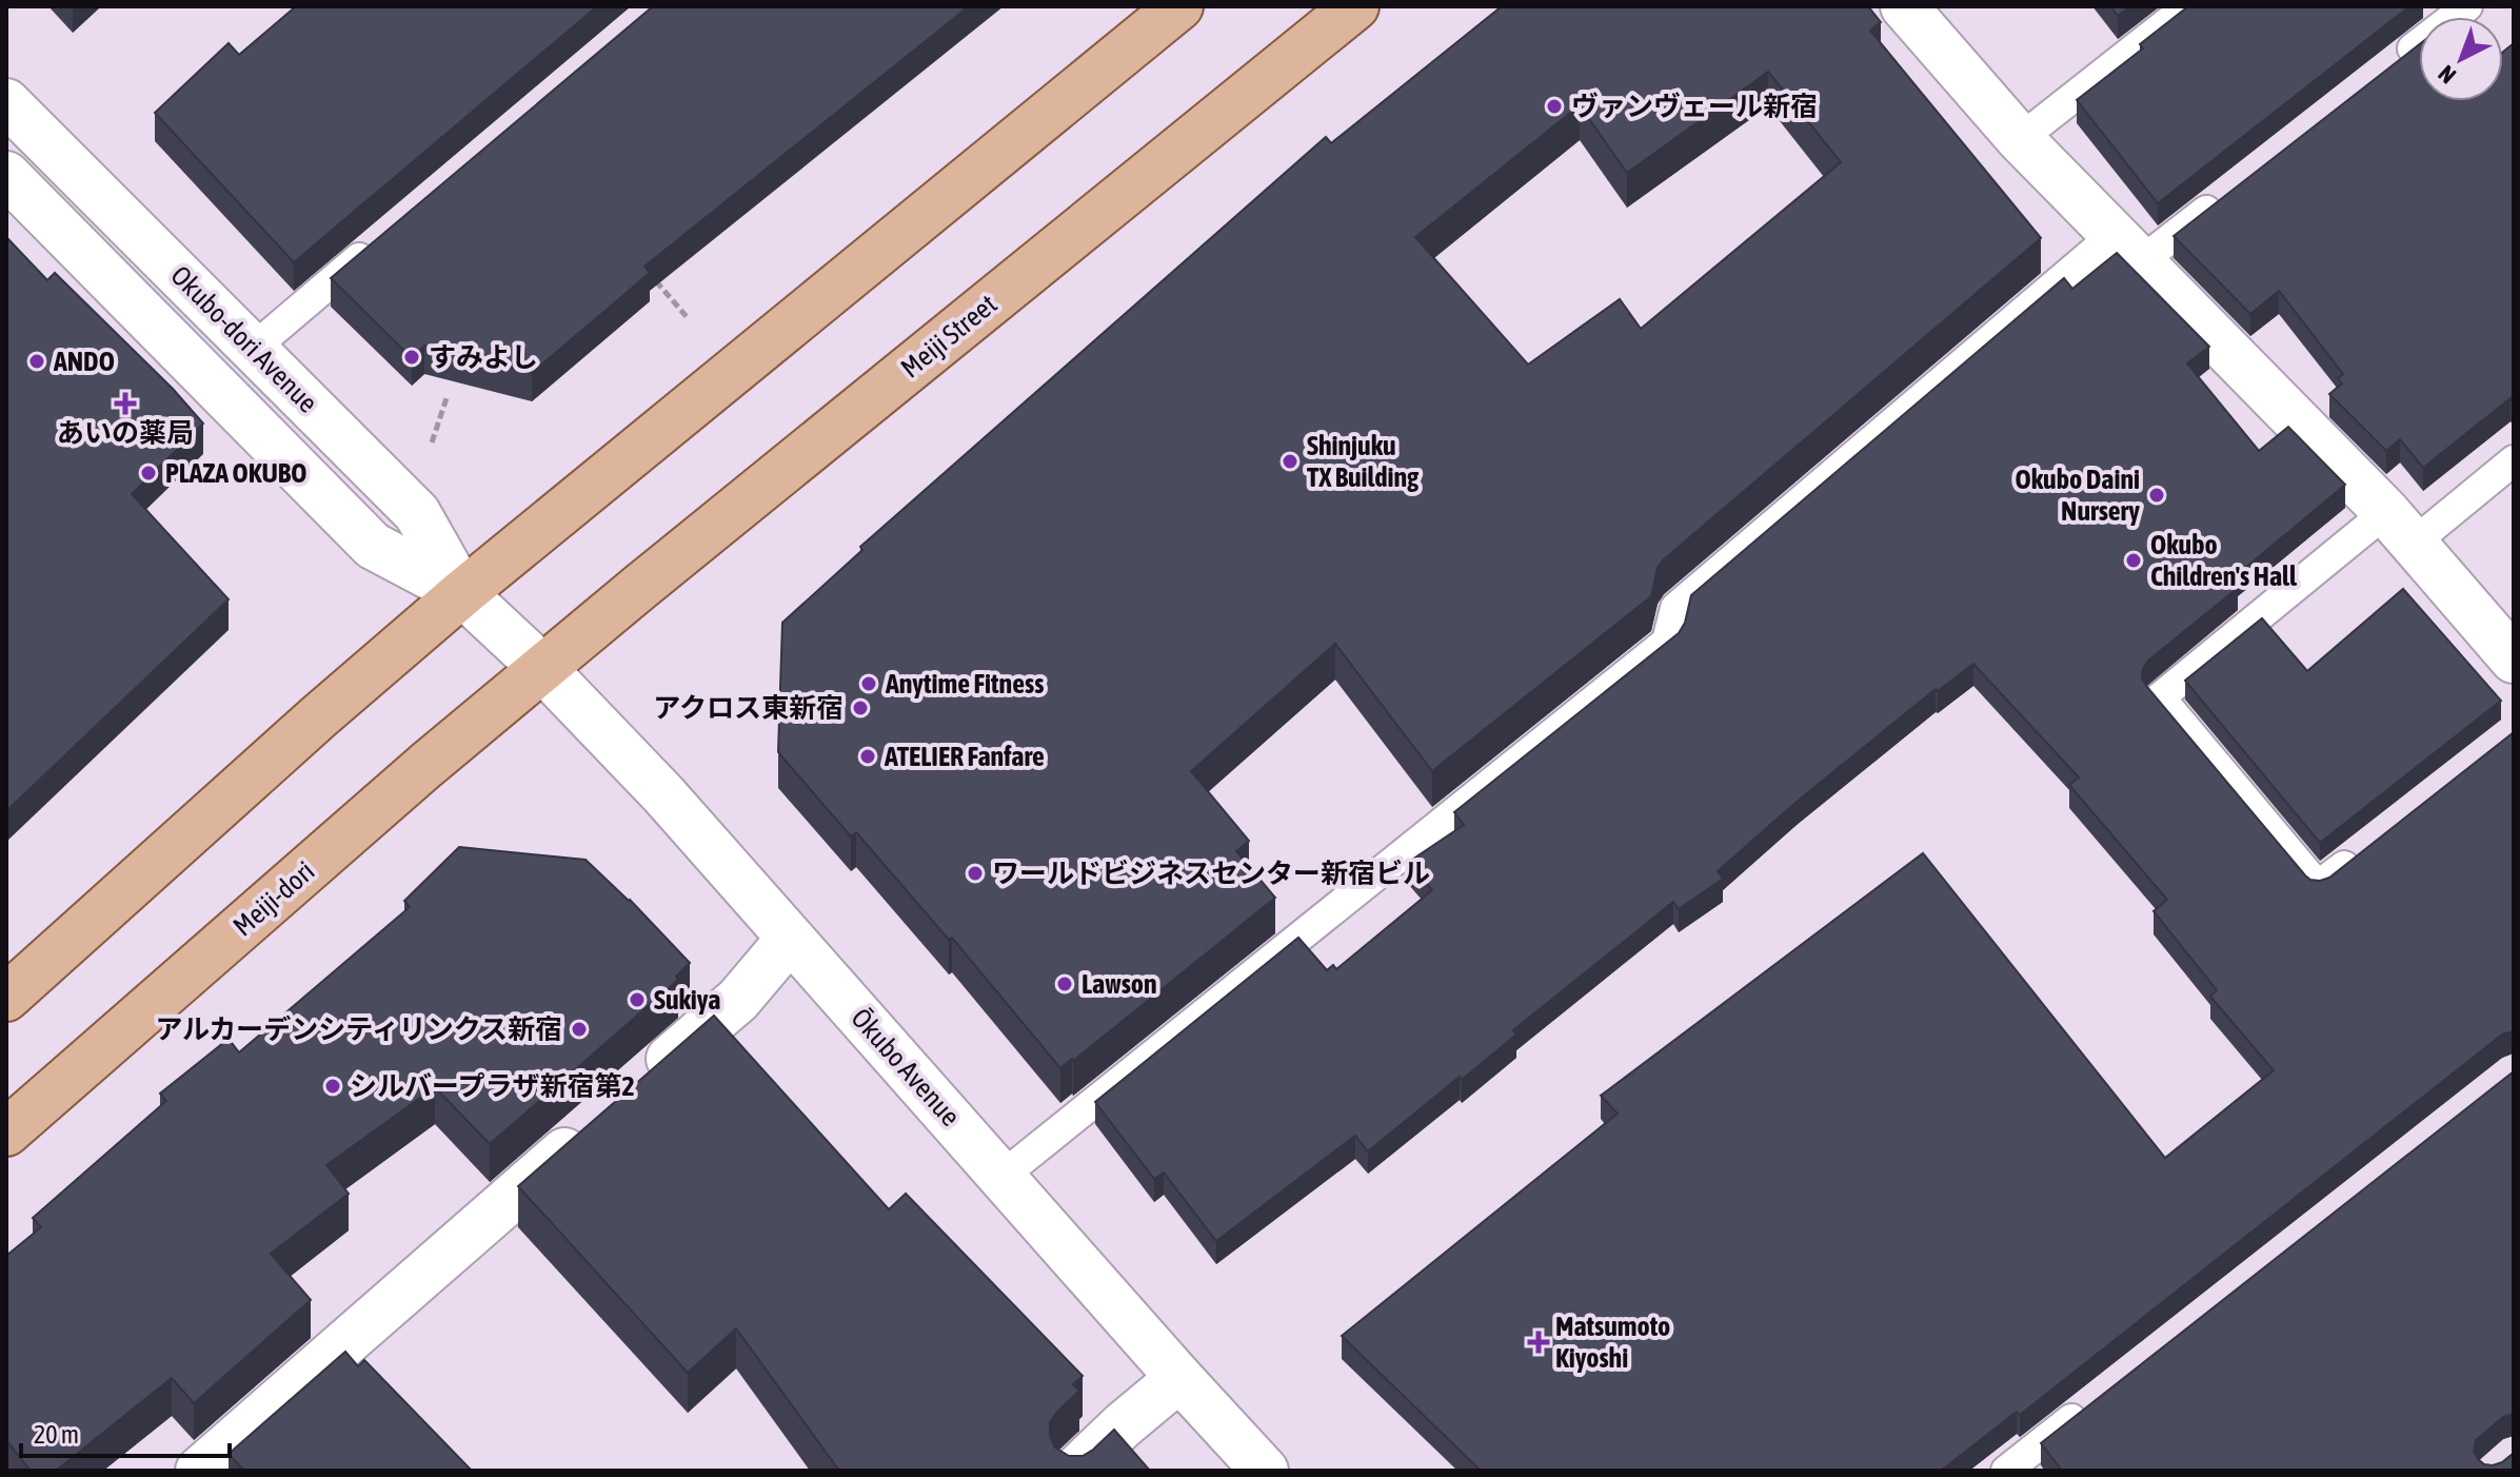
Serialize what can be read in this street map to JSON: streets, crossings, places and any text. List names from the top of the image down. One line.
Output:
{"streets":{"main road":["Meiji Street","Okubo-dori Avenue","Meiji-dori","Ōkubo Avenue"]},"crossings":[["Meiji Street","Okubo-dori Avenue"],["Meiji Street","Meiji-dori"],["Meiji Street","Ōkubo Avenue"],["Okubo-dori Avenue","Meiji-dori"],["Okubo-dori Avenue","Ōkubo Avenue"],["Meiji-dori","Ōkubo Avenue"]],"places":{"other":["ヴァンヴェール新宿","すみよし","ANDO","Shinjuku TX Building","PLAZA OKUBO","Okubo Daini Nursery","Okubo Children's Hall","Anytime Fitness","アクロス東新宿","ATELIER Fanfare","ワールドビジネスセンター新宿ビル","Lawson","Sukiya","アルカーデンシティリンクス新宿","シルバープラザ新宿第2"],"health":["あいの薬局","Matsumoto Kiyoshi"]},"scale_bar":"20 m","north":"bottom left"}
